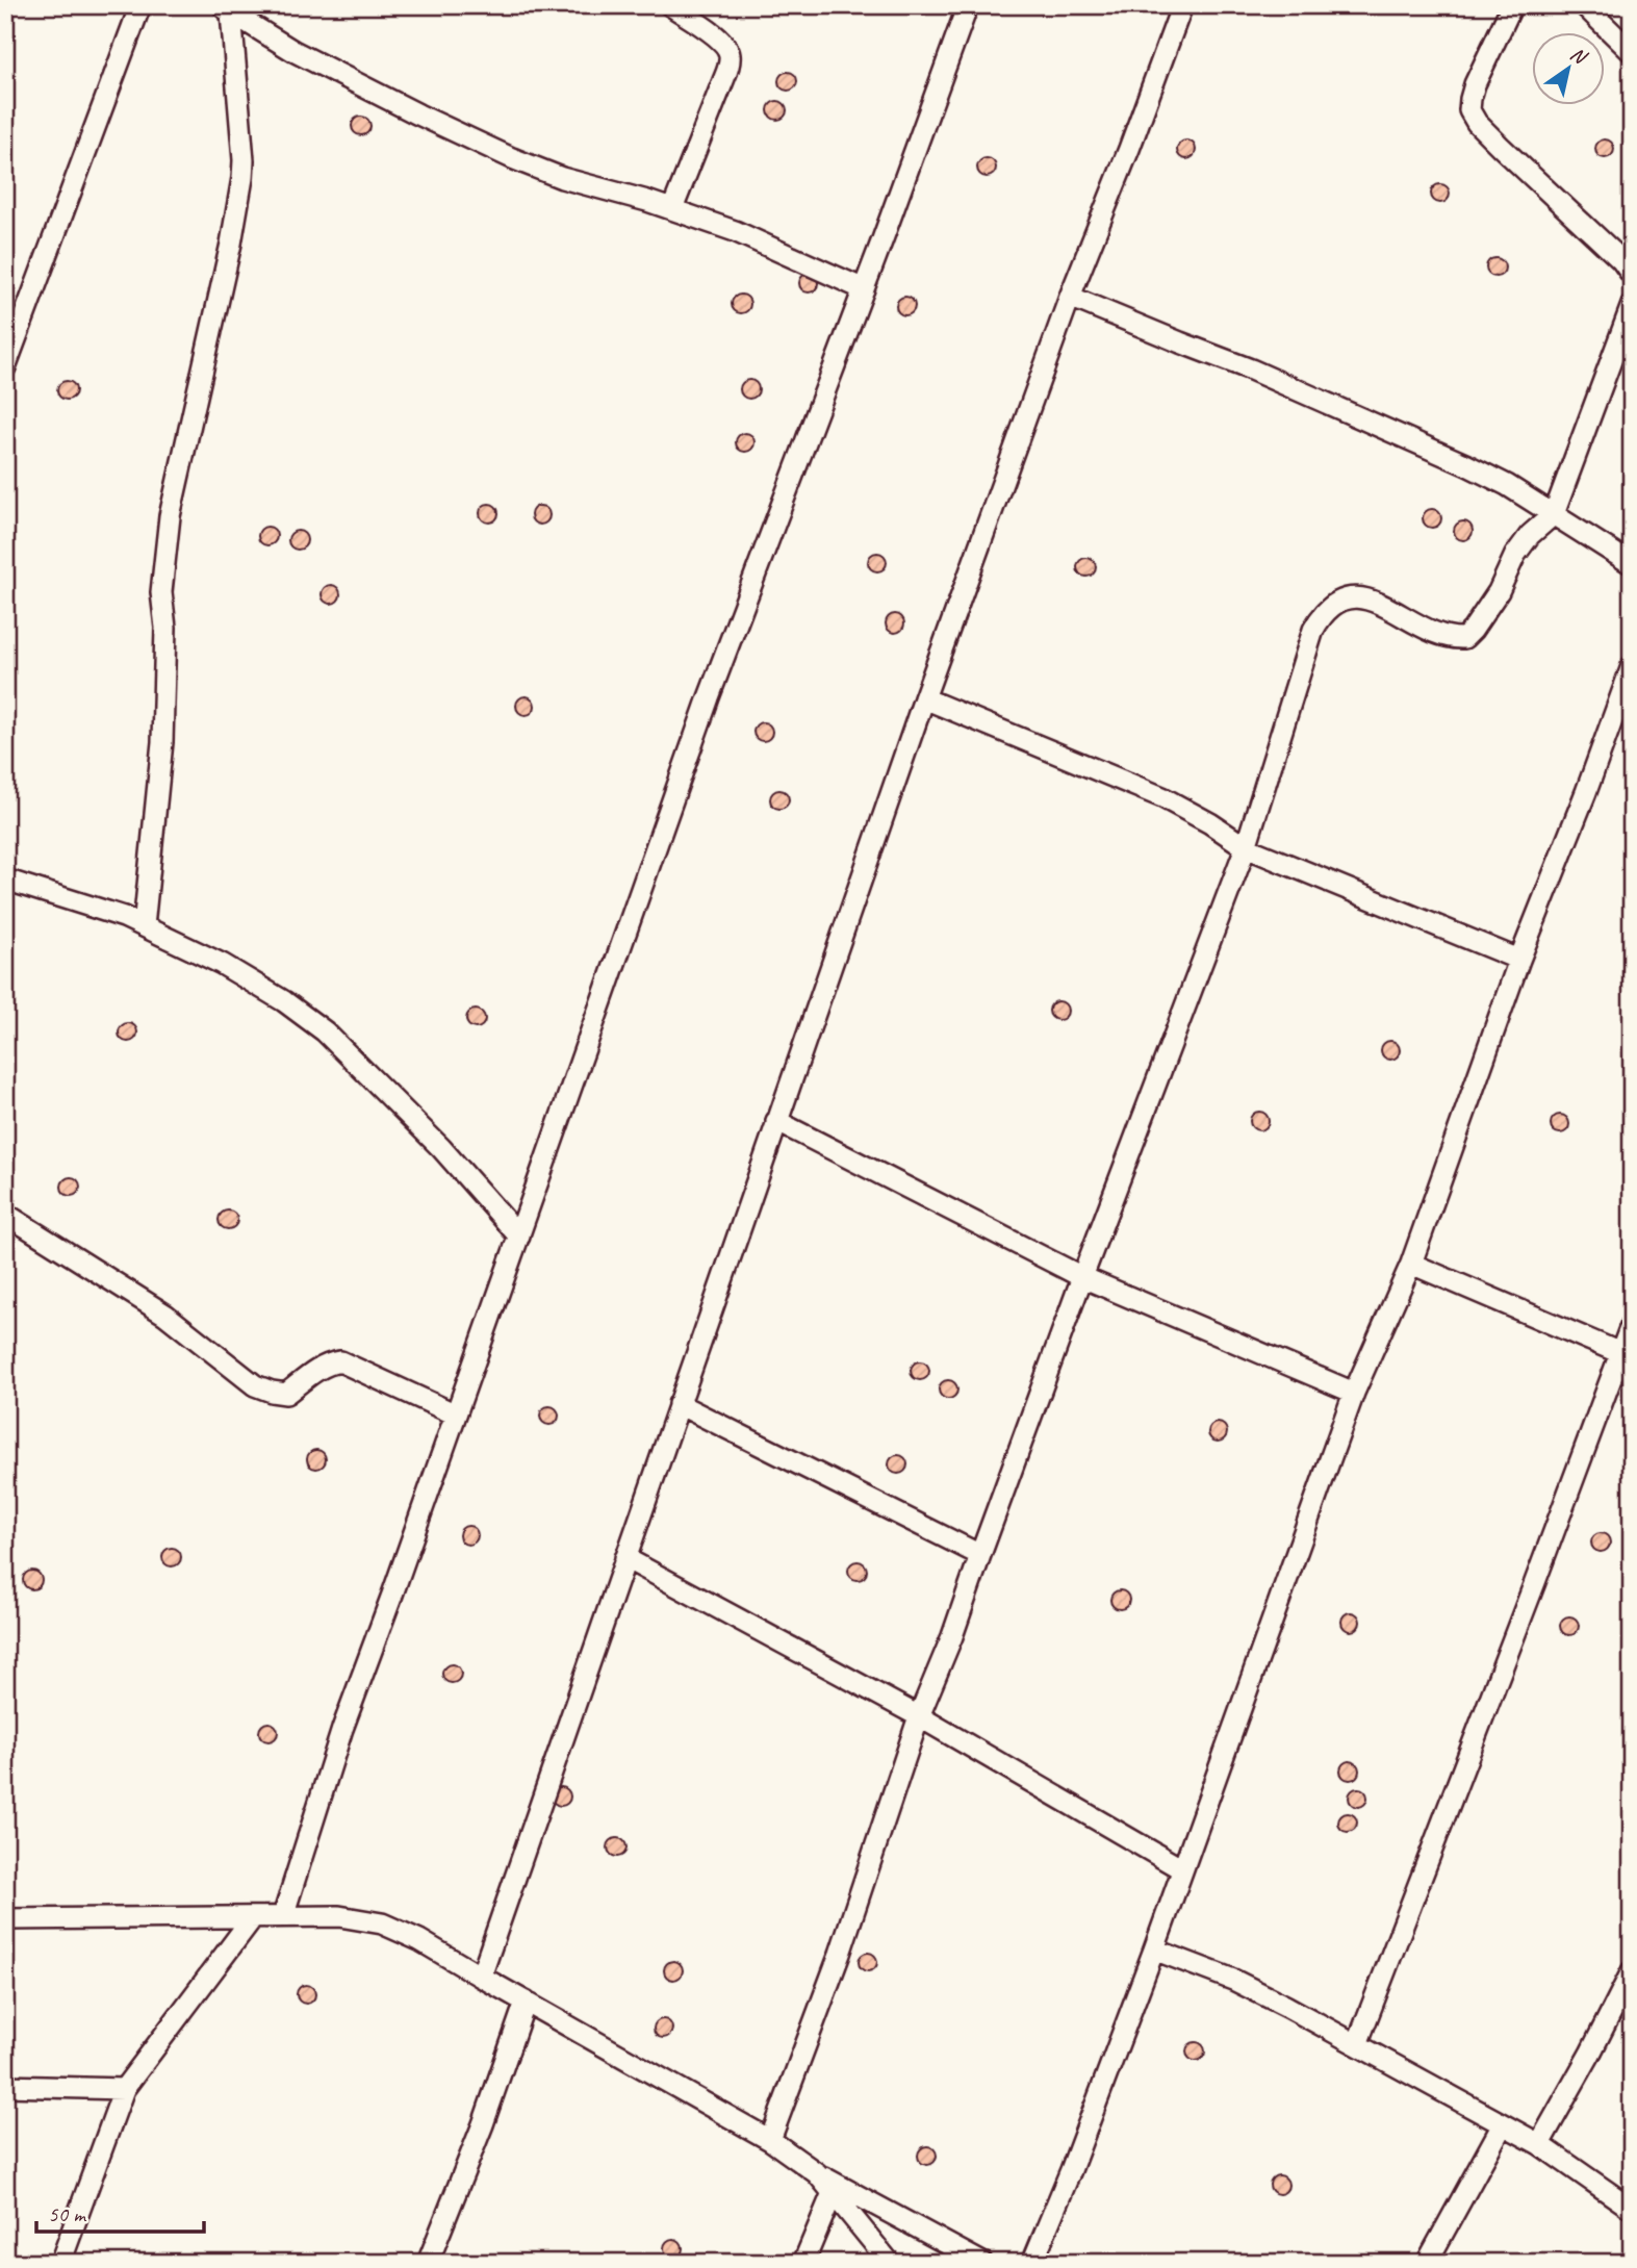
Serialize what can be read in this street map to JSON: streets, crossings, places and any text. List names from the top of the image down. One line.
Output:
{"scale_bar":"50 m","north":"top right"}
